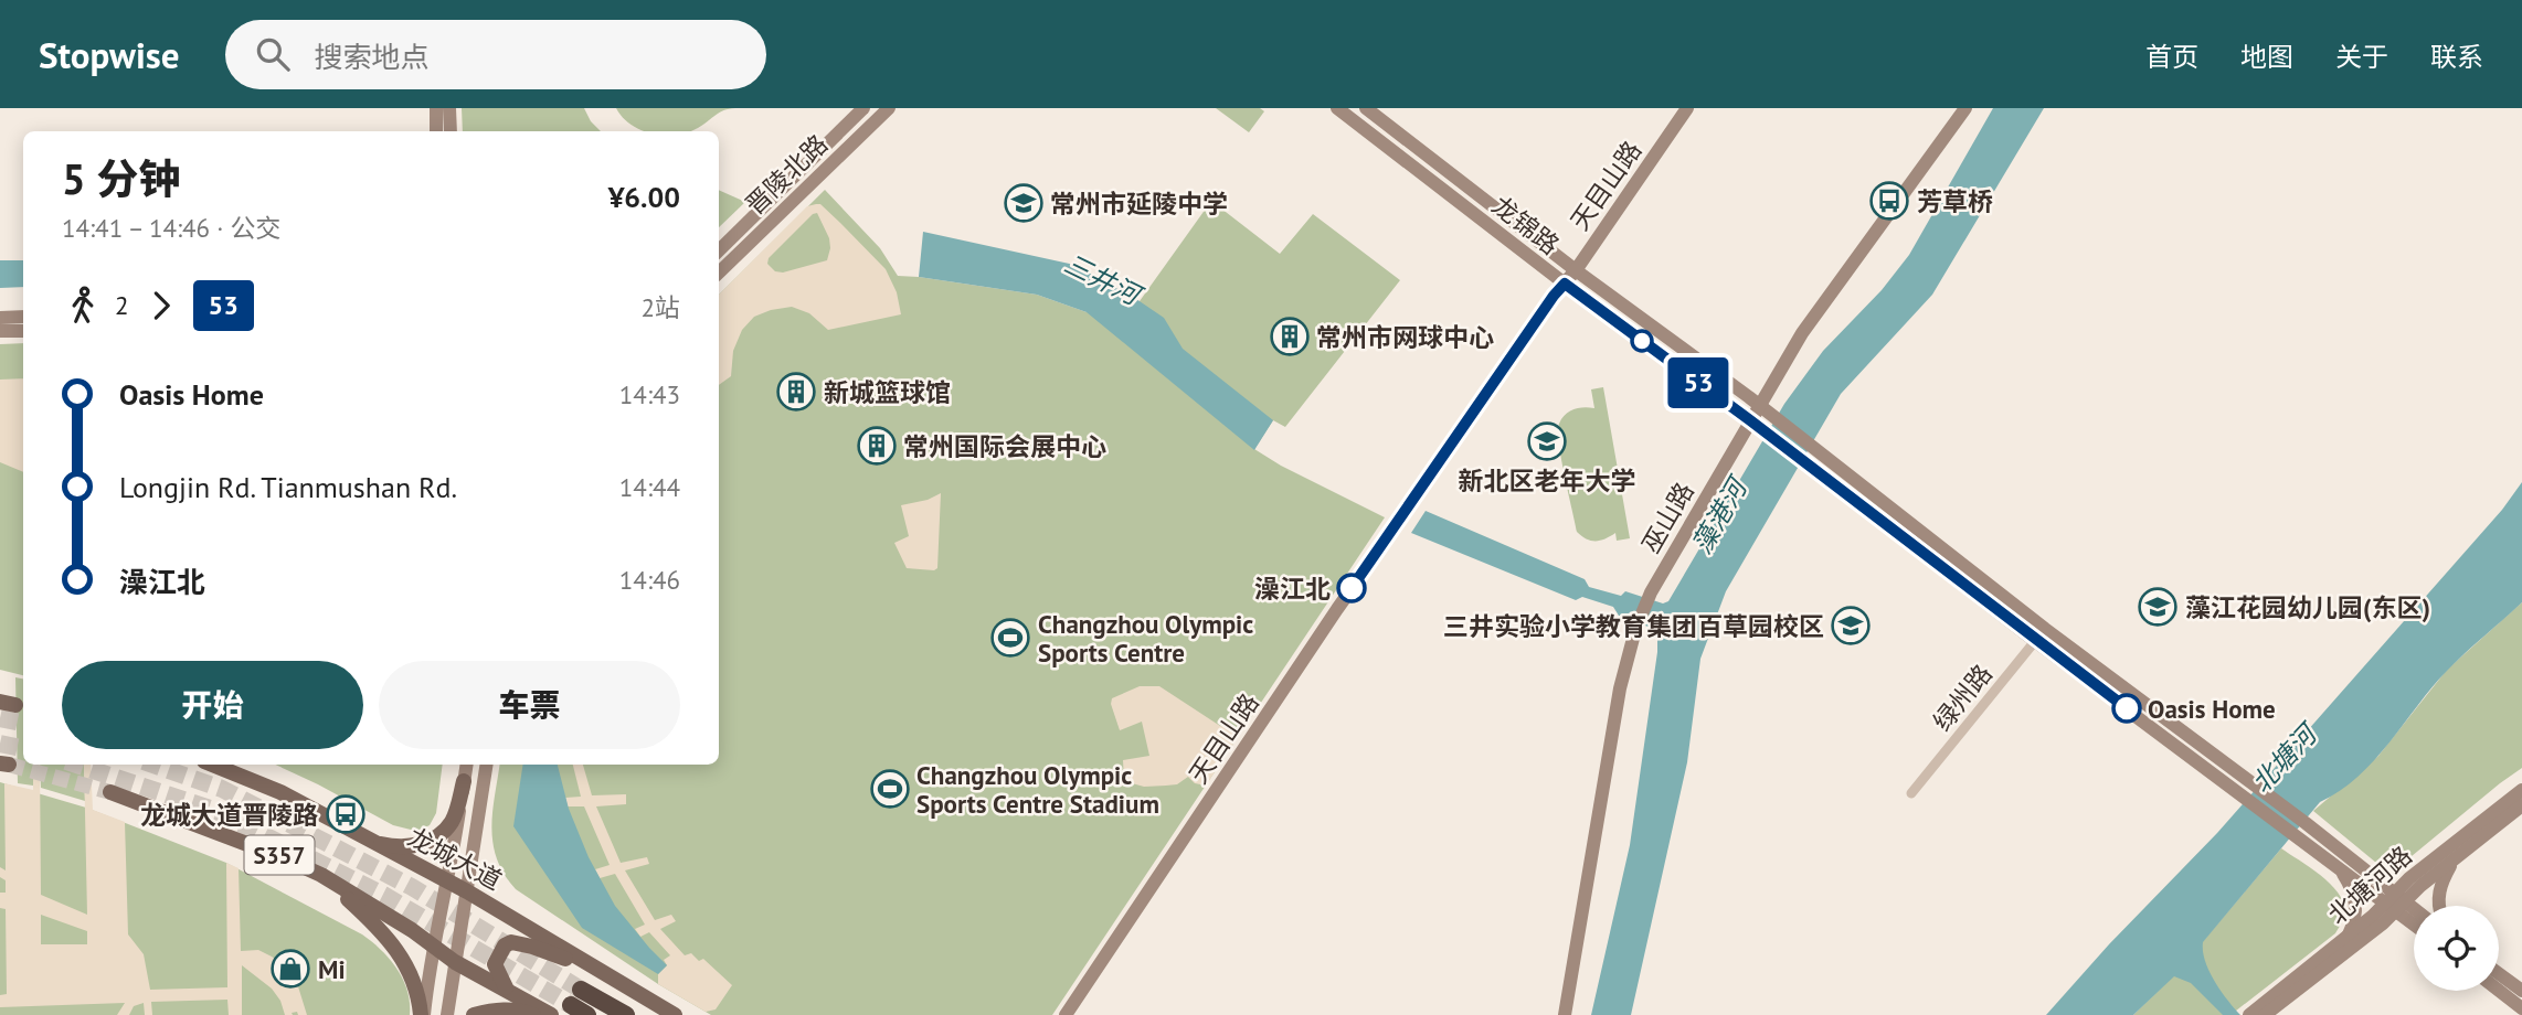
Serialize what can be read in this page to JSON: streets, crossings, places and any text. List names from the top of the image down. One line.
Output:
{"streets":{"main road":["晋陵北路","天目山路","龙锦路","巫山路","S357","龙城大道","北塘河路"],"street":["绿州路"]},"crossings":[["天目山路","龙锦路"],["龙锦路","巫山路"],["龙锦路","绿州路"],["龙锦路","北塘河路"]],"water":["三井河","藻港河","北塘河"],"places":{"bus stop":["芳草桥","龙城大道晋陵路"],"school or university":["常州市延陵中学","新北区老年大学","藻江花园幼儿园(东区)","三井实验小学教育集团百草园校区"],"building":["常州市网球中心","新城篮球馆","常州国际会展中心"],"other":["澡江北","Oasis Home"],"sports":["Changzhou Olympic Sports Centre","Changzhou Olympic Sports Centre Stadium"],"shop":["Mi"]},"lines":["bus line 53"],"page":{"header":"Stopwise","search":"搜索地点","nav":["首页","地图","关于","联系"],"on_map":"53","heading":["5 分钟","14:41 – 14:46 · 公交","¥6.00"],"legs":["2","53","2站"],"list":[{"name":"Oasis Home","value":"14:43"},{"name":"Longjin Rd. Tianmushan Rd.","value":"14:44"},{"name":"澡江北","value":"14:46"}],"buttons":["开始","车票"]}}
